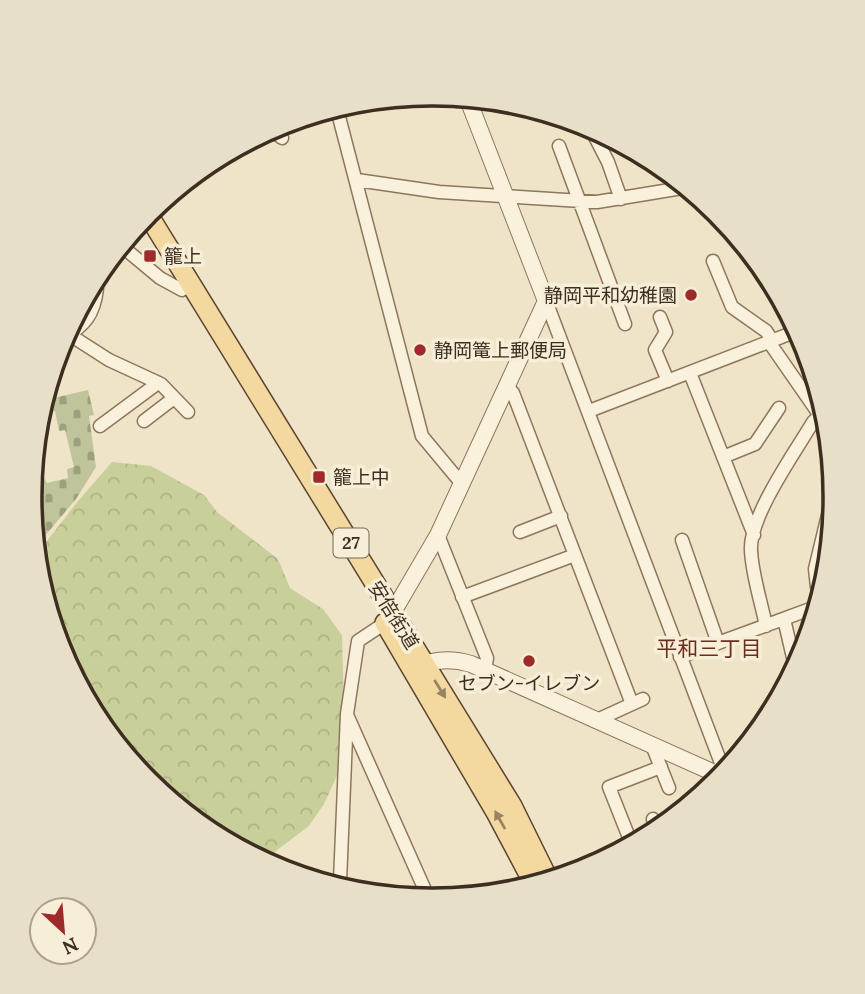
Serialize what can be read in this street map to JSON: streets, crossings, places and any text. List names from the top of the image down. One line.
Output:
{"streets":{"main road":["27","安倍街道"]},"districts":["平和三丁目"],"places":{"transit":["籠上","籠上中"],"other":["静岡平和幼稚園","静岡篭上郵便局","セブン-イレブン"]},"north":"bottom right"}
